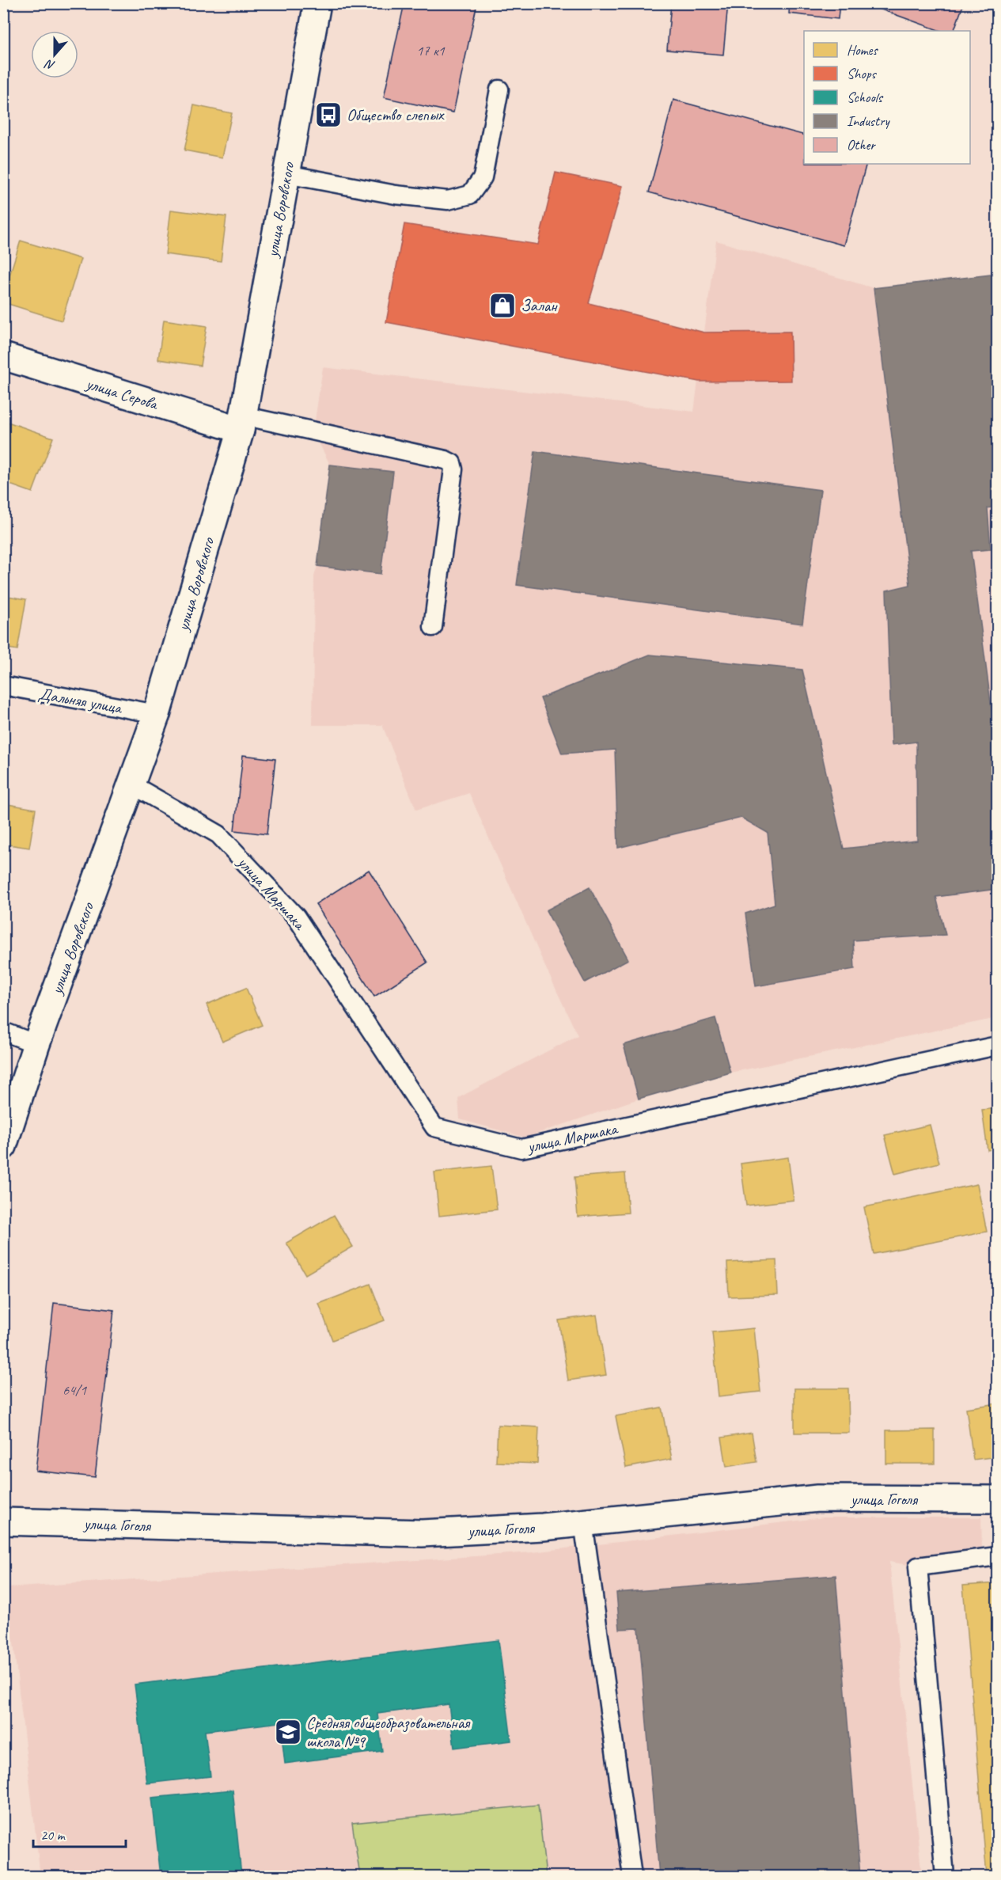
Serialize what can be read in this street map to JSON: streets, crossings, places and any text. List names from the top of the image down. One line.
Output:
{"streets":{"street":["улица Воровского","улица Серова","улица Гоголя"],"lane":["Дальняя улица","улица Маршака"]},"crossings":[["улица Воровского","улица Серова"],["улица Воровского","Дальняя улица"],["улица Воровского","улица Маршака"]],"places":{"bus stop":["Общество слепых"],"shop":["Залан"],"school or university":["Средняя общеобразовательная школа №9"]},"house_numbers":["17 к1","64/1"],"legend":["Homes","Shops","Schools","Industry","Other"],"scale_bar":"20 m","north":"bottom"}
